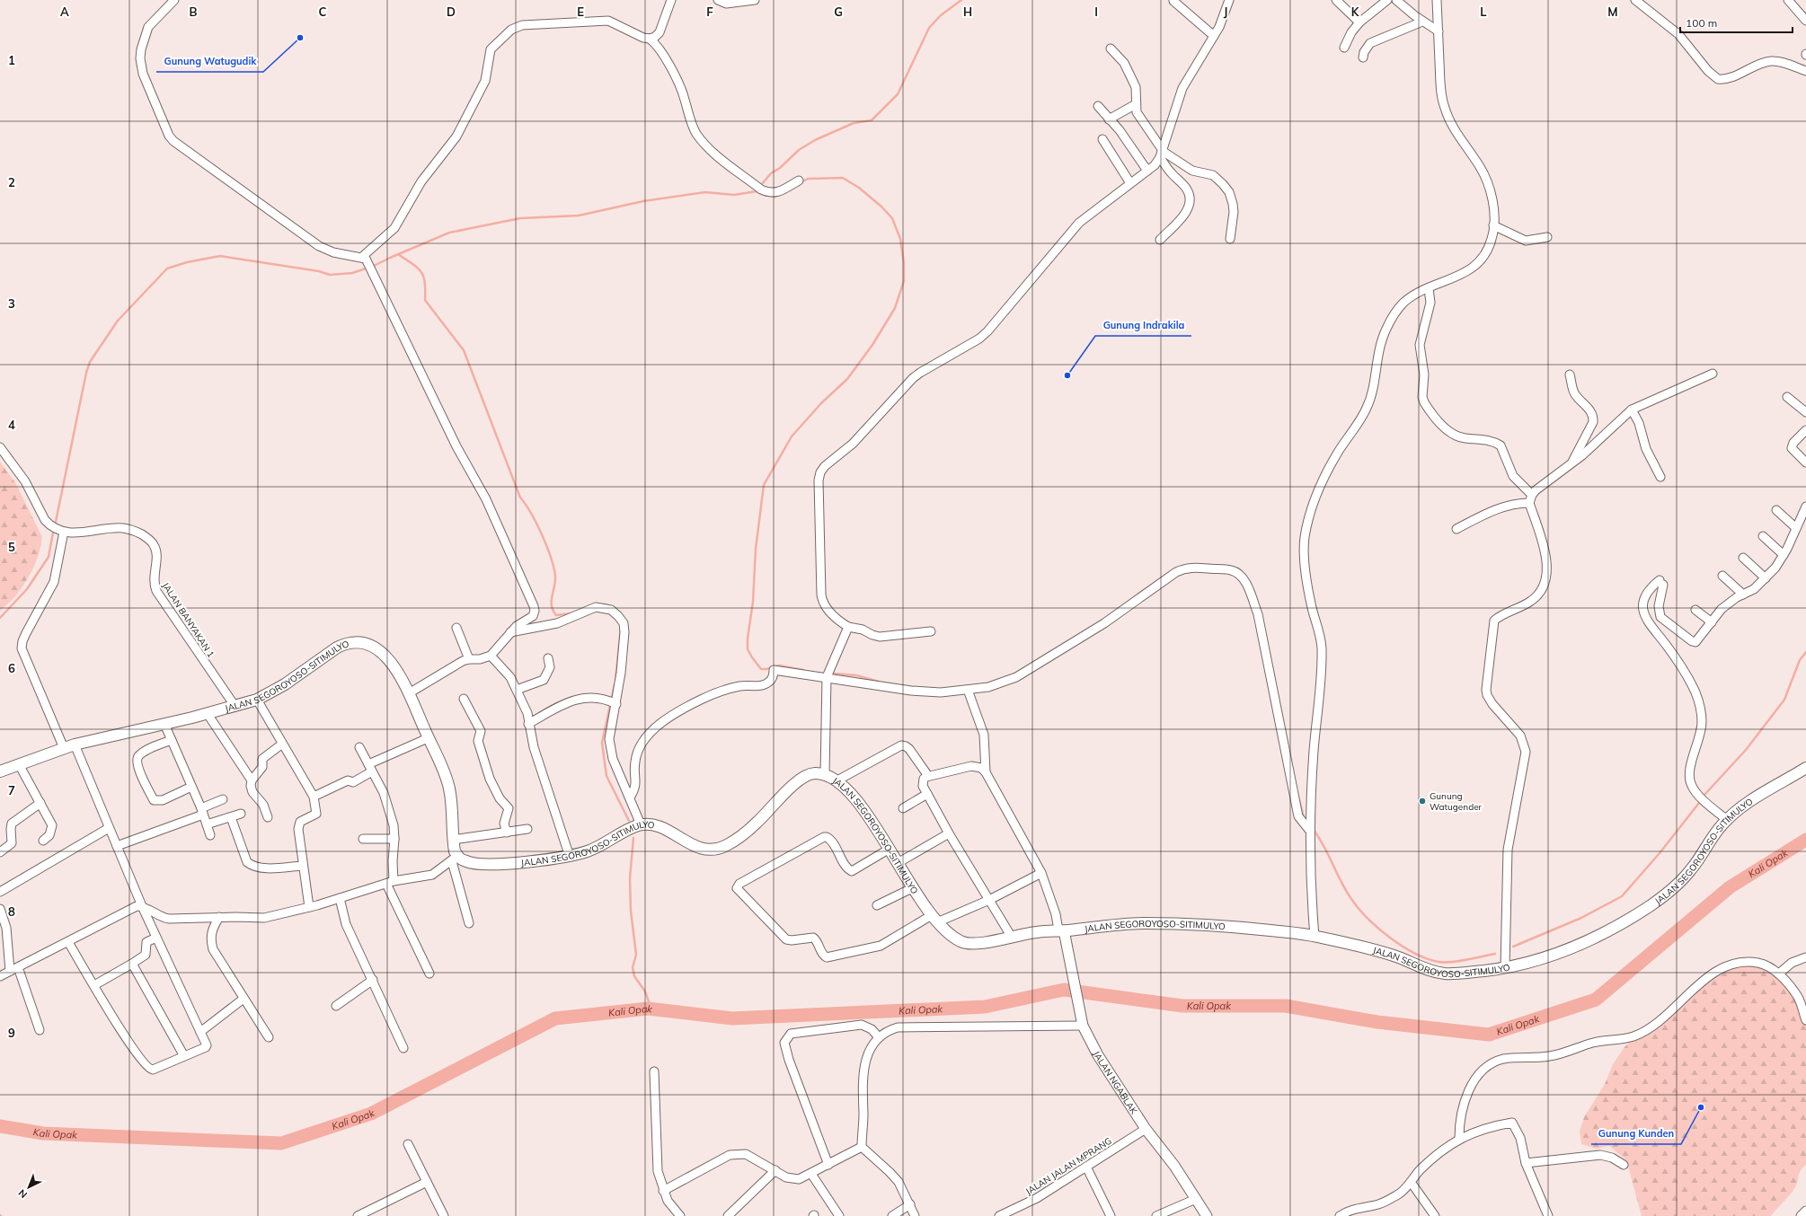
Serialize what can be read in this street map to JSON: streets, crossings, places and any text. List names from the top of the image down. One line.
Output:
{"streets":{"main road":["JALAN SEGOROYOSO-SITIMULYO"],"street":["JALAN BANYAKAN 1","JALAN NGABLAK","JALAN JALAN MPRANG"]},"crossings":[["JALAN BANYAKAN 1","JALAN SEGOROYOSO-SITIMULYO"],["JALAN SEGOROYOSO-SITIMULYO","JALAN NGABLAK"],["JALAN NGABLAK","JALAN JALAN MPRANG"]],"water":["Kali Opak"],"places":["Gunung Watugudik","Gunung Indrakila","Gunung Watugender","Gunung Kunden"],"scale_bar":"100 m","north":"bottom left","grid":{"columns":["A","B","C","D","E","F","G","H","I","J","K","L","M"],"rows":["1","2","3","4","5","6","7","8","9"]}}
